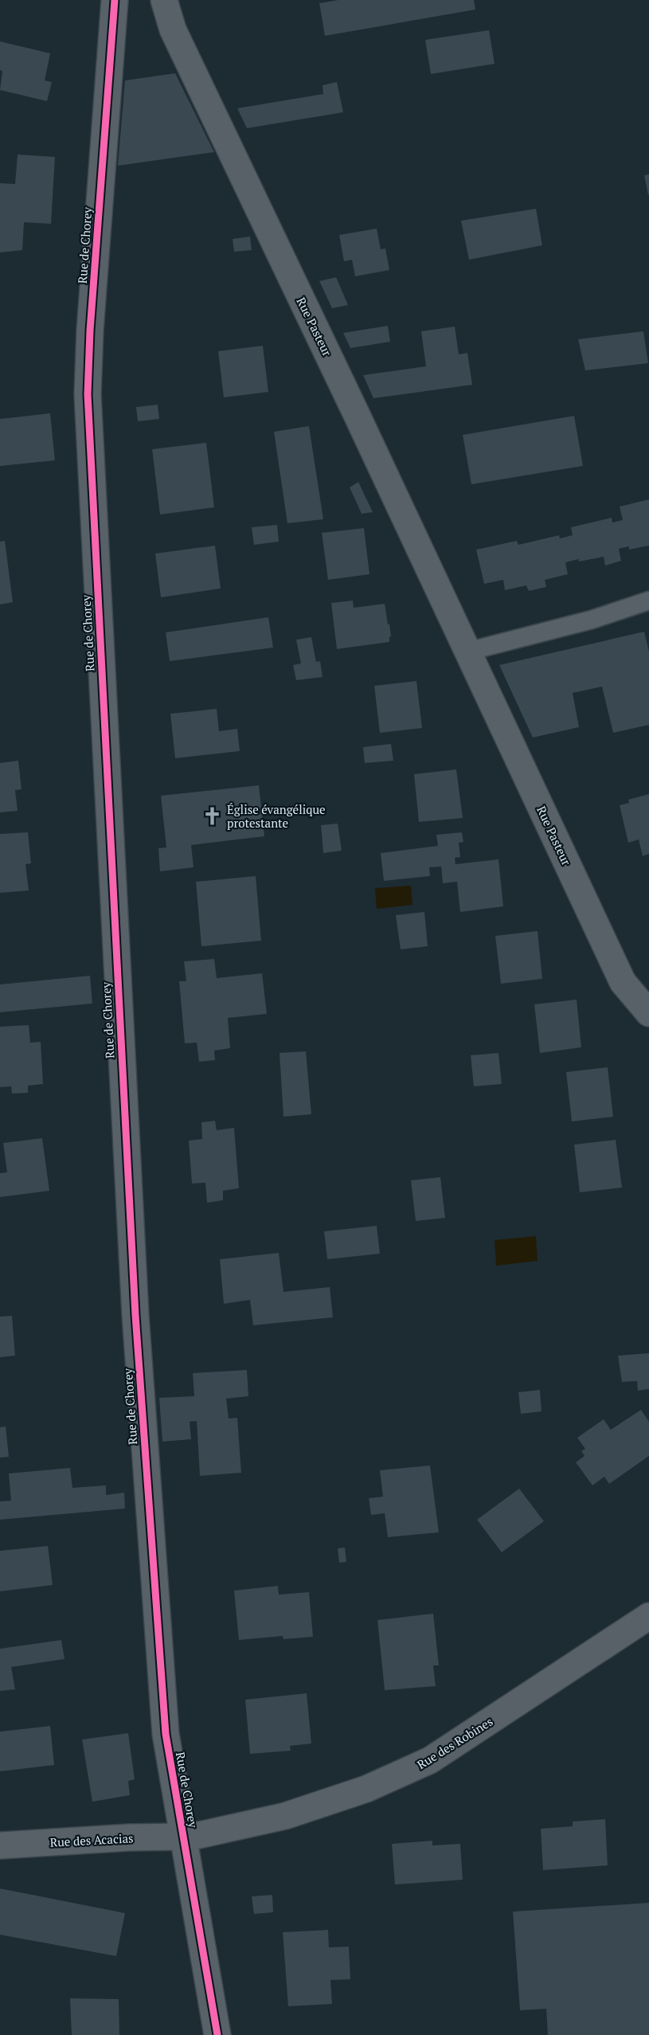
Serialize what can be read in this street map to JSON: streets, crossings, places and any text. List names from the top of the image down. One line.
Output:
{"streets":{"street":["Rue de Chorey","Rue Pasteur","Rue des Robines","Rue des Acacias"]},"crossings":[["Rue de Chorey","Rue des Robines"],["Rue de Chorey","Rue des Acacias"],["Rue des Robines","Rue des Acacias"]],"places":{"church":["Église évangélique protestante"]}}
